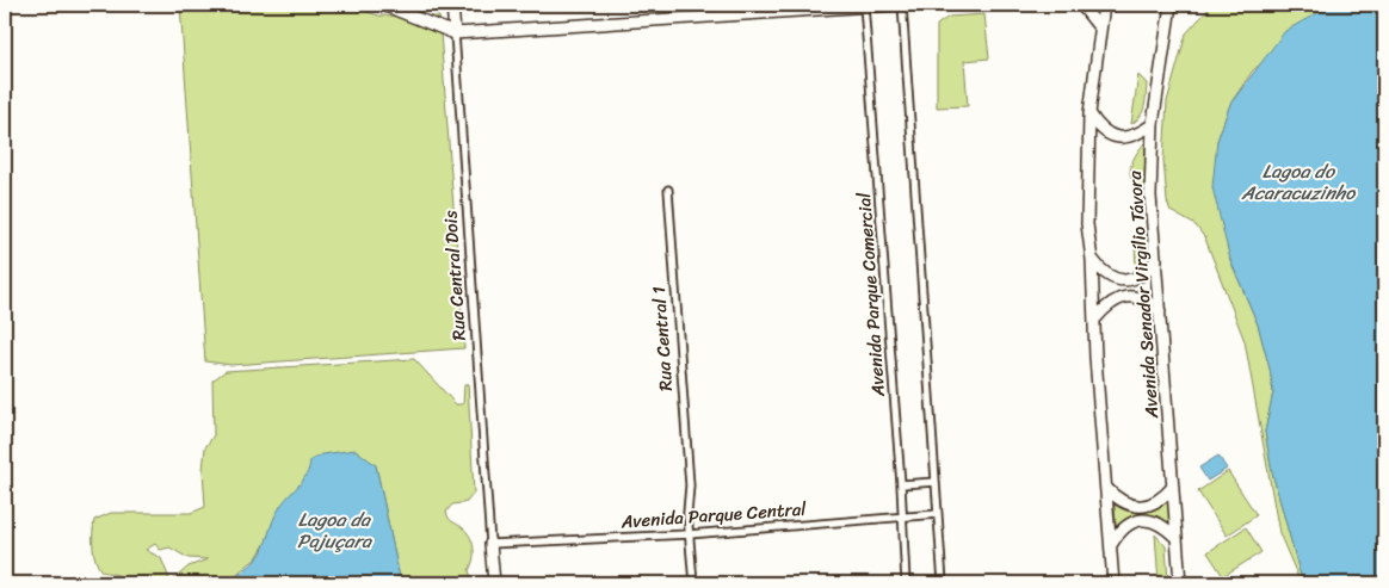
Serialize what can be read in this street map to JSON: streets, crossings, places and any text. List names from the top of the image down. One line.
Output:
{"streets":{"main road":["Rua Central Dois","Avenida Senador Virgílio Távora"],"street":["Avenida Parque Comercial","Rua Central 1","Avenida Parque Central"]},"crossings":[["Rua Central Dois","Avenida Parque Central"],["Avenida Parque Comercial","Avenida Parque Central"],["Rua Central 1","Avenida Parque Central"]],"water":["Lagoa do Acaracuzinho","Lagoa da Pajuçara"]}
